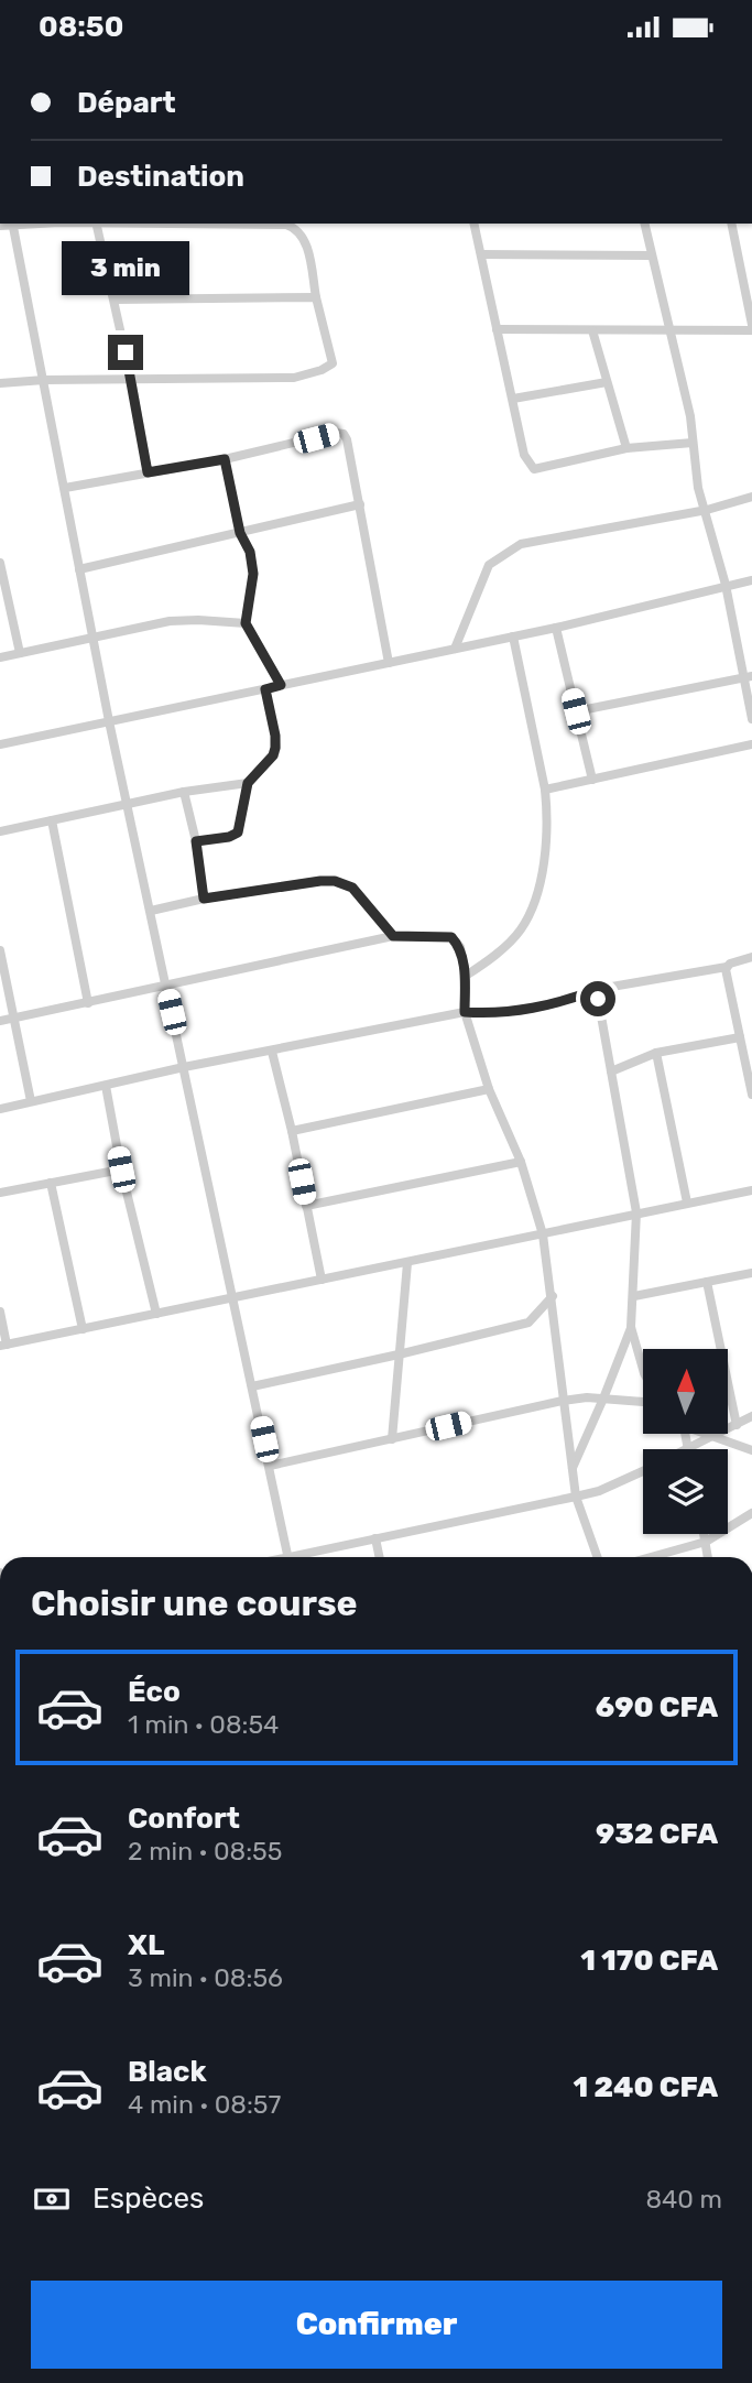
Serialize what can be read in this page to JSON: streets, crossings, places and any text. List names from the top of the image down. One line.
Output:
{"north":"top","page":{"status":"08:50","banner":["Départ","Destination"],"bubble":"3 min","heading":"Choisir une course","list":[{"name":"Éco","note":"1 min · 08:54","value":"690 CFA"},{"name":"Confort","note":"2 min · 08:55","value":"932 CFA"},{"name":"XL","note":"3 min · 08:56","value":"1 170 CFA"},{"name":"Black","note":"4 min · 08:57","value":"1 240 CFA"}],"pay":["Espèces","840 m"],"buttons":"Confirmer"}}
